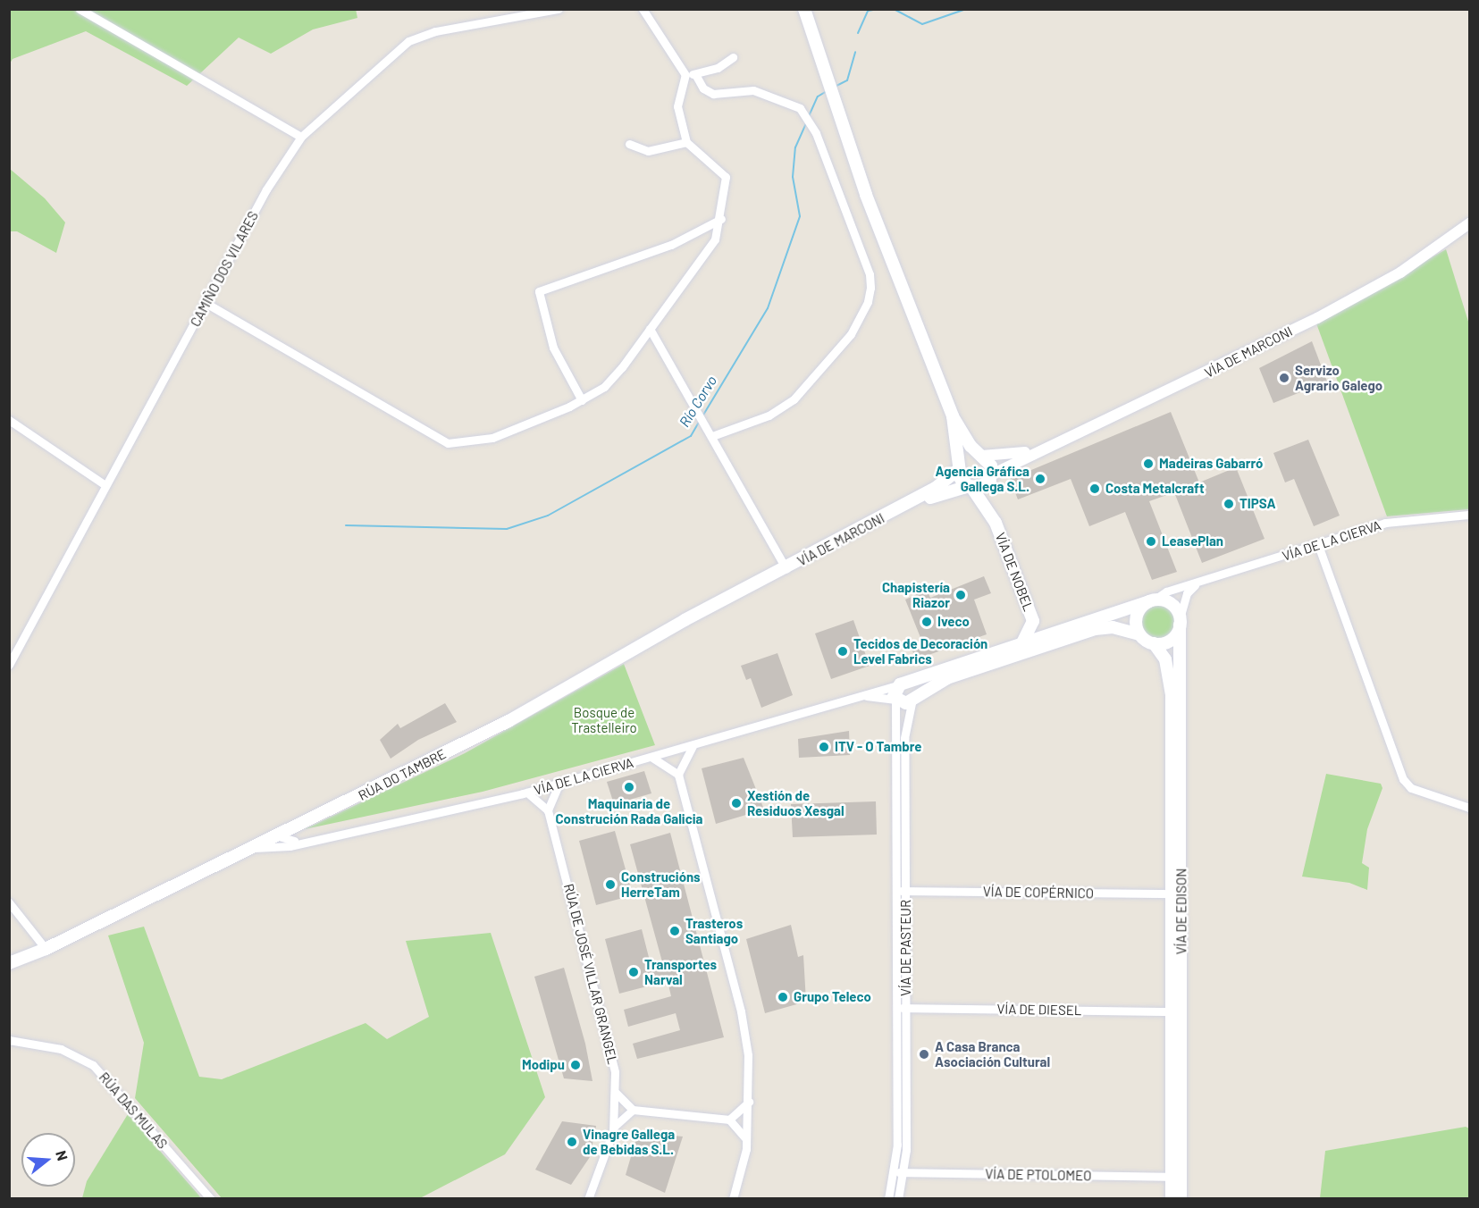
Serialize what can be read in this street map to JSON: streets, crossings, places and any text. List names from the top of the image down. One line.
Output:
{"streets":{"main road":["VÍA DE MARCONI","VÍA DE LA CIERVA","VÍA DE NOBEL","RÚA DO TAMBRE","VÍA DE EDISON"],"street":["CAMIÑO DOS VILARES","VÍA DE COPÉRNICO","VÍA DE PASTEUR","RÚA DE JOSÉ VILLAR GRANGEL","VÍA DE DIESEL","RÚA DAS MULAS","VÍA DE PTOLOMEO"]},"crossings":[["VÍA DE MARCONI","VÍA DE NOBEL"],["VÍA DE MARCONI","RÚA DO TAMBRE"],["VÍA DE LA CIERVA","VÍA DE NOBEL"],["VÍA DE LA CIERVA","RÚA DO TAMBRE"],["VÍA DE LA CIERVA","VÍA DE EDISON"],["VÍA DE LA CIERVA","VÍA DE PASTEUR"],["VÍA DE LA CIERVA","RÚA DE JOSÉ VILLAR GRANGEL"],["VÍA DE COPÉRNICO","VÍA DE EDISON"],["VÍA DE COPÉRNICO","VÍA DE PASTEUR"],["VÍA DE EDISON","VÍA DE DIESEL"],["VÍA DE EDISON","VÍA DE PTOLOMEO"],["VÍA DE PASTEUR","VÍA DE DIESEL"],["VÍA DE PASTEUR","VÍA DE PTOLOMEO"]],"water":["Río Corvo"],"parks":["Bosque de Trastelleiro"],"places":["Servizo Agrario Galego","Madeiras Gabarró","Agencia Gráfica Gallega S.L.","Costa Metalcraft","TIPSA","LeasePlan","Chapistería Riazor","Iveco","Tecidos de Decoración Level Fabrics","ITV - O Tambre","Maquinaria de Construción Rada Galicia","Xestión de Residuos Xesgal","Construcións HerreTam","Trasteros Santiago","Transportes Narval","Grupo Teleco","A Casa Branca Asociación Cultural","Modipu","Vinagre Gallega de Bebidas S.L."],"north":"right"}
